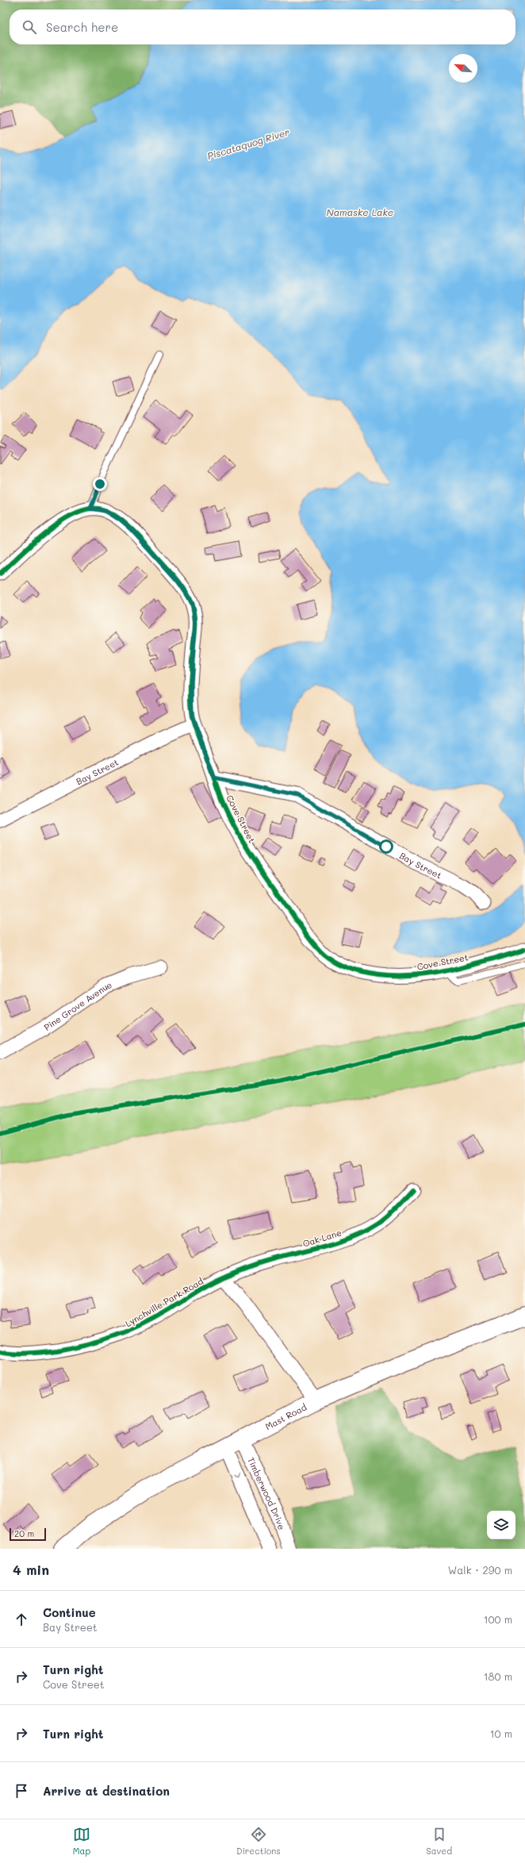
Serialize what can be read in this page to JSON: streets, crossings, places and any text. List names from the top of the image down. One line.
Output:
{"streets":{"main road":["Mast Road"],"street":["Bay Street","Cove Street","Pine Grove Avenue","Oak Lane","Lynchville Park Road","Timberwood Drive"]},"crossings":[["Bay Street","Cove Street"],["Oak Lane","Lynchville Park Road"],["Mast Road","Timberwood Drive"]],"water":["Piscataquog River","Namaske Lake"],"scale_bar":"20 m","north":"top left","page":{"search":"Search here","scale":"20 m","heading":["4 min","Walk · 290 m"],"list":[["Continue","Bay Street","100 m"],["Turn right","Cove Street","180 m"],["Turn right","10 m"],"Arrive at destination"],"nav":["Map","Directions","Saved"]}}
